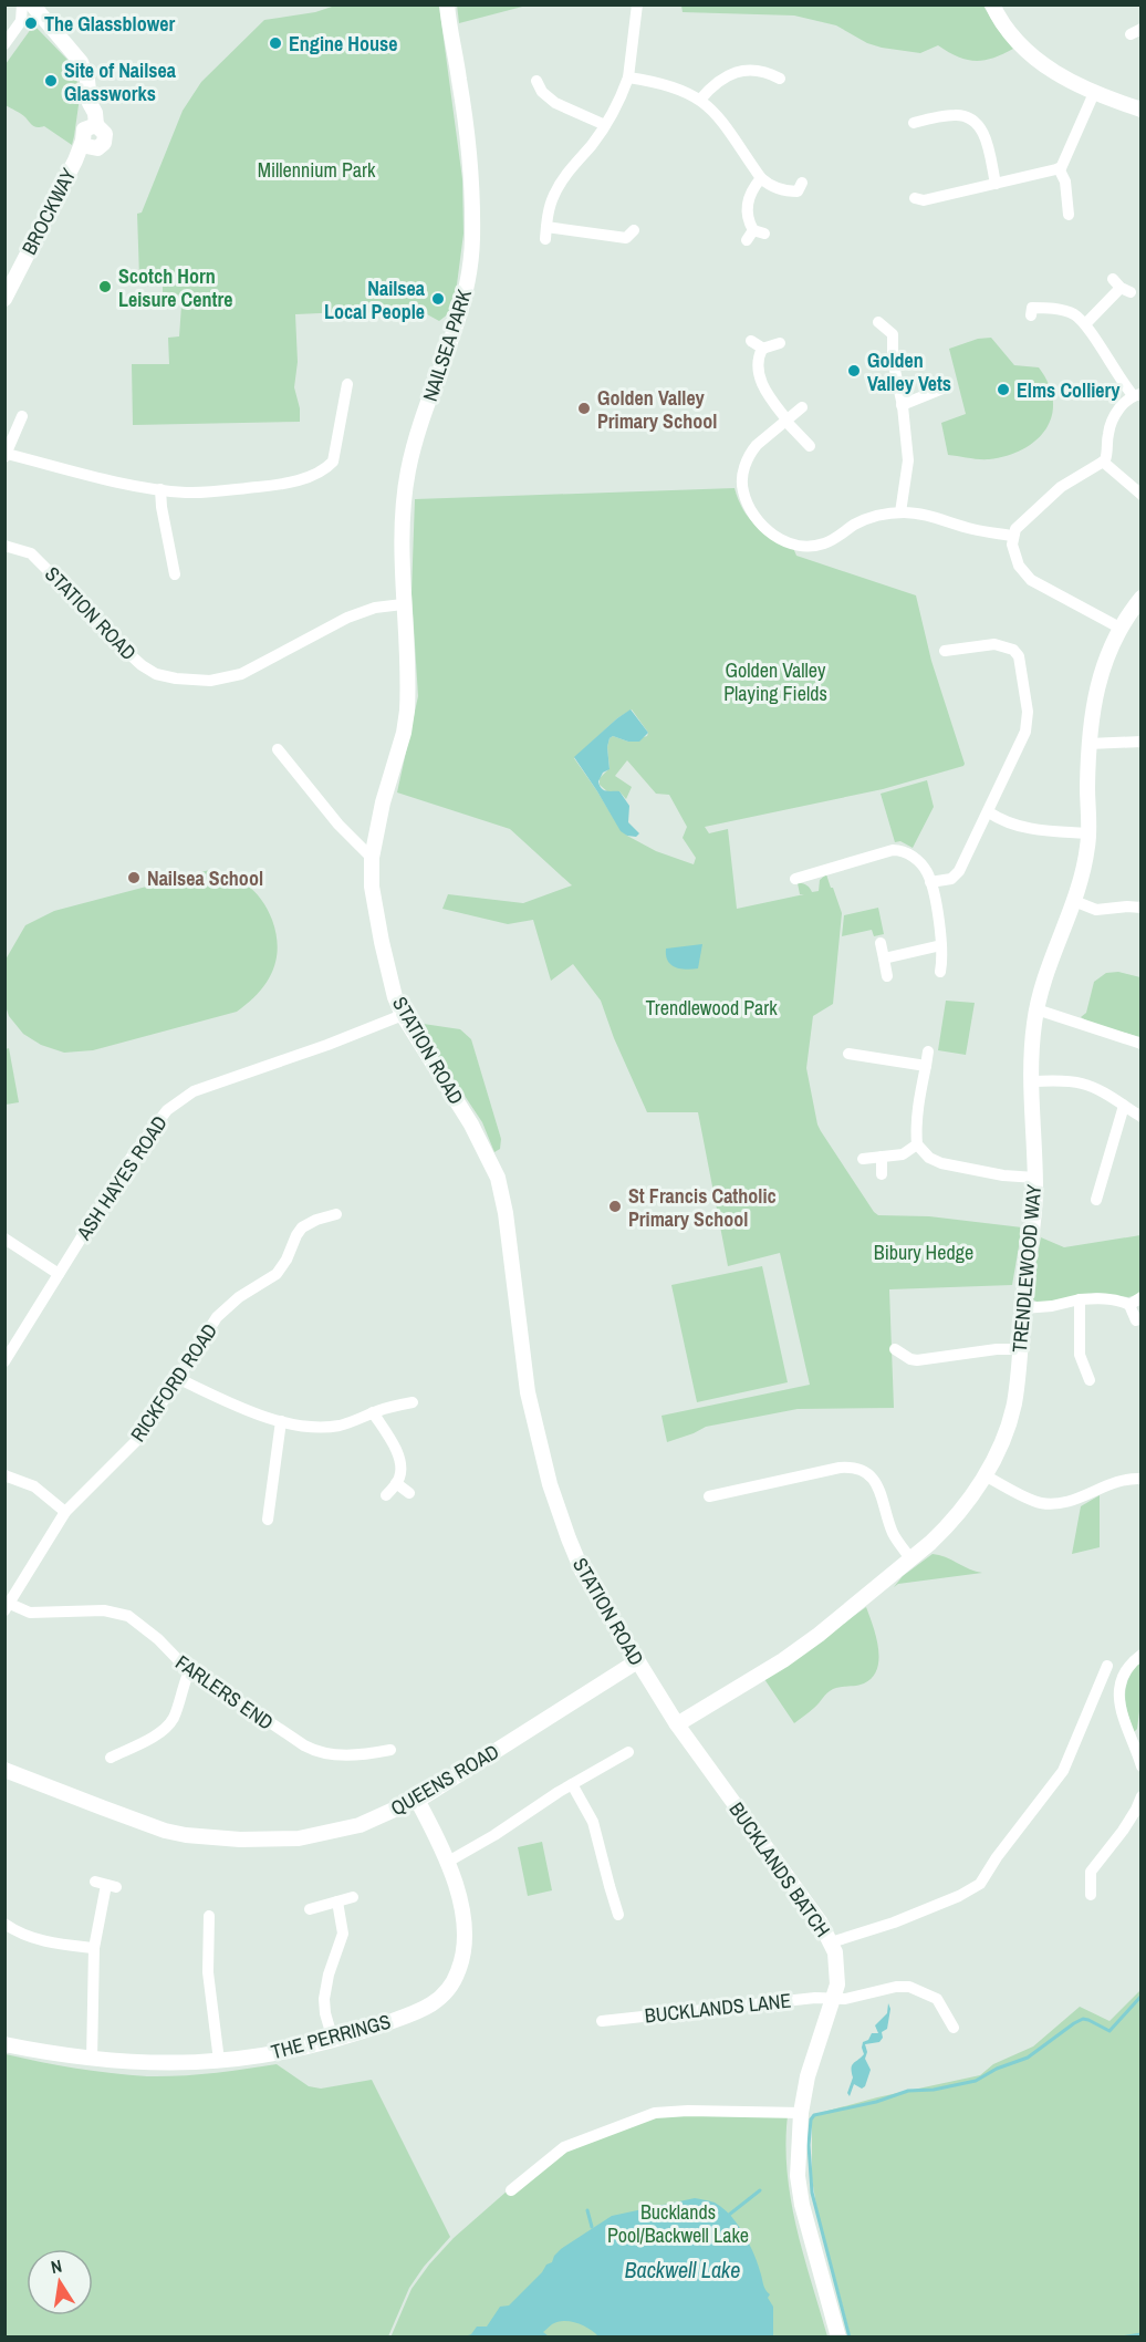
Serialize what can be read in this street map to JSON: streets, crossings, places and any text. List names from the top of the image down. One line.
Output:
{"streets":{"street":["BROCKWAY","NAILSEA PARK","STATION ROAD","ASH HAYES ROAD","TRENDLEWOOD WAY","RICKFORD ROAD","FARLERS END","QUEENS ROAD","BUCKLANDS BATCH","BUCKLANDS LANE","THE PERRINGS"]},"crossings":[["NAILSEA PARK","STATION ROAD"],["STATION ROAD","ASH HAYES ROAD"],["STATION ROAD","TRENDLEWOOD WAY"],["STATION ROAD","QUEENS ROAD"],["STATION ROAD","BUCKLANDS BATCH"],["TRENDLEWOOD WAY","BUCKLANDS BATCH"],["RICKFORD ROAD","FARLERS END"],["QUEENS ROAD","THE PERRINGS"],["BUCKLANDS BATCH","BUCKLANDS LANE"]],"water":["Backwell Lake"],"parks":["Millennium Park","Golden Valley Playing Fields","Trendlewood Park","Bibury Hedge","Bucklands Pool/Backwell Lake"],"places":["The Glassblower","Engine House","Site of Nailsea Glassworks","Scotch Horn Leisure Centre","Nailsea Local People","Golden Valley Vets","Elms Colliery","Golden Valley Primary School","Nailsea School","St Francis Catholic Primary School"],"north":"top"}
